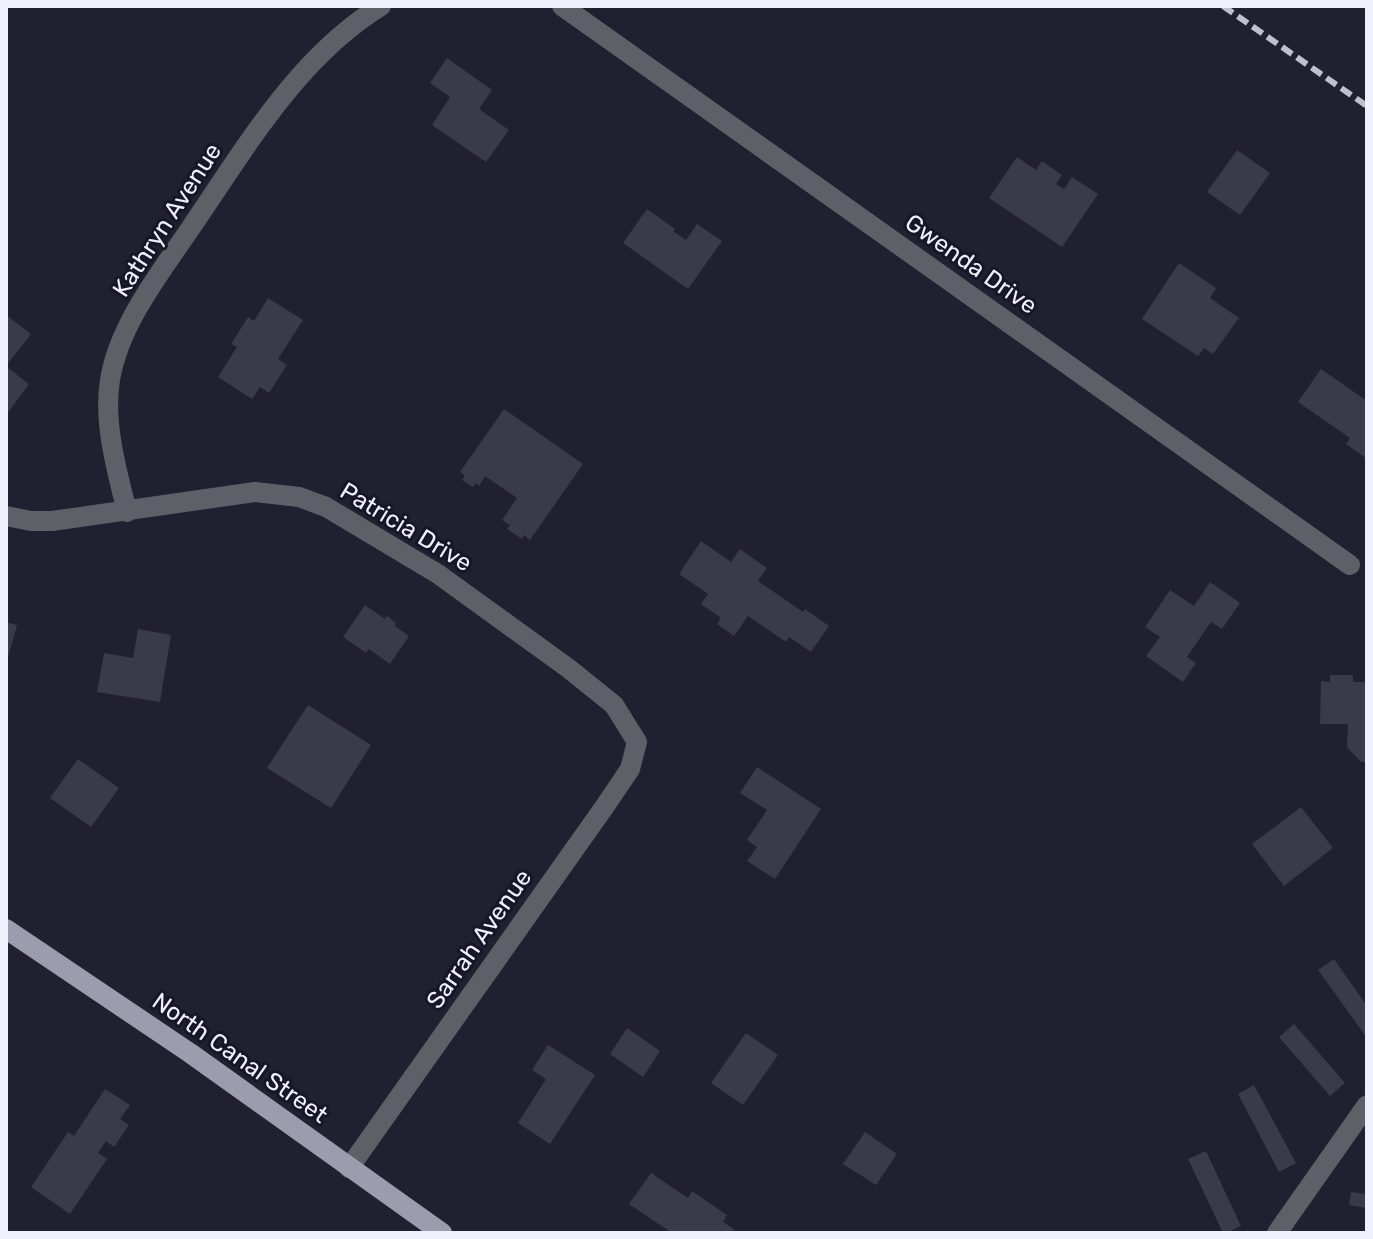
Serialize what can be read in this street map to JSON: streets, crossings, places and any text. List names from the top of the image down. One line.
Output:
{"streets":{"main road":["North Canal Street"],"street":["Kathryn Avenue","Gwenda Drive","Patricia Drive","Sarrah Avenue"]},"crossings":[["Kathryn Avenue","Patricia Drive"],["Patricia Drive","Sarrah Avenue"],["Sarrah Avenue","North Canal Street"]]}
